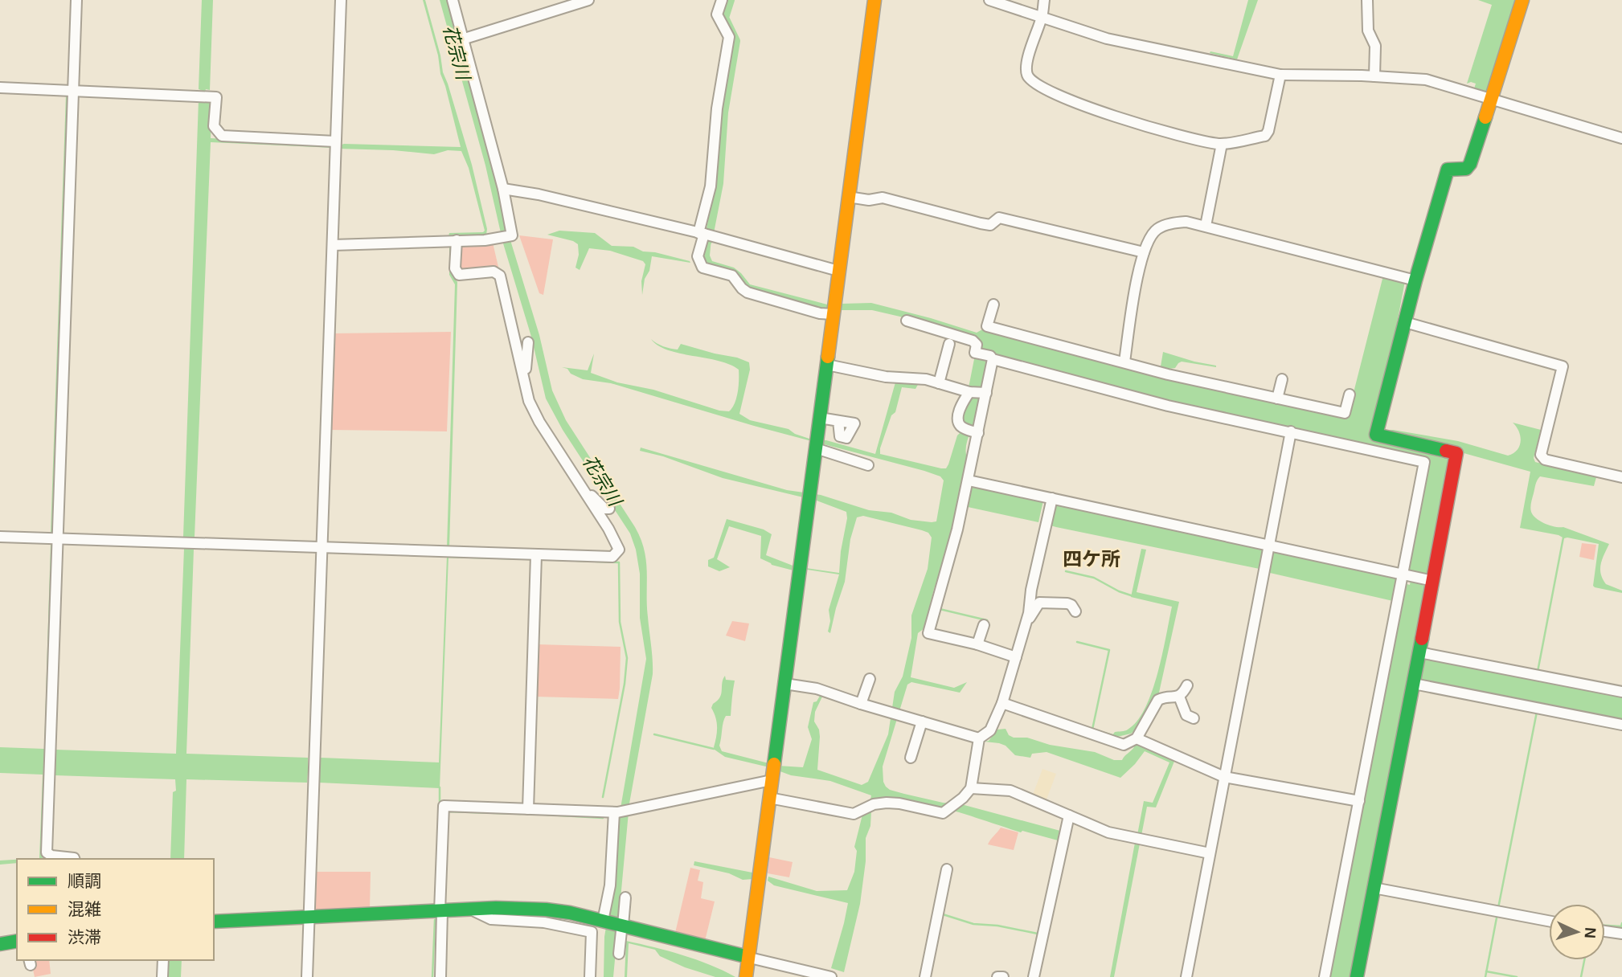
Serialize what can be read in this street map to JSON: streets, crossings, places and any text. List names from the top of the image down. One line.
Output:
{"districts":["四ケ所"],"water":["花宗川"],"legend":["順調","混雑","渋滞"],"north":"right"}
